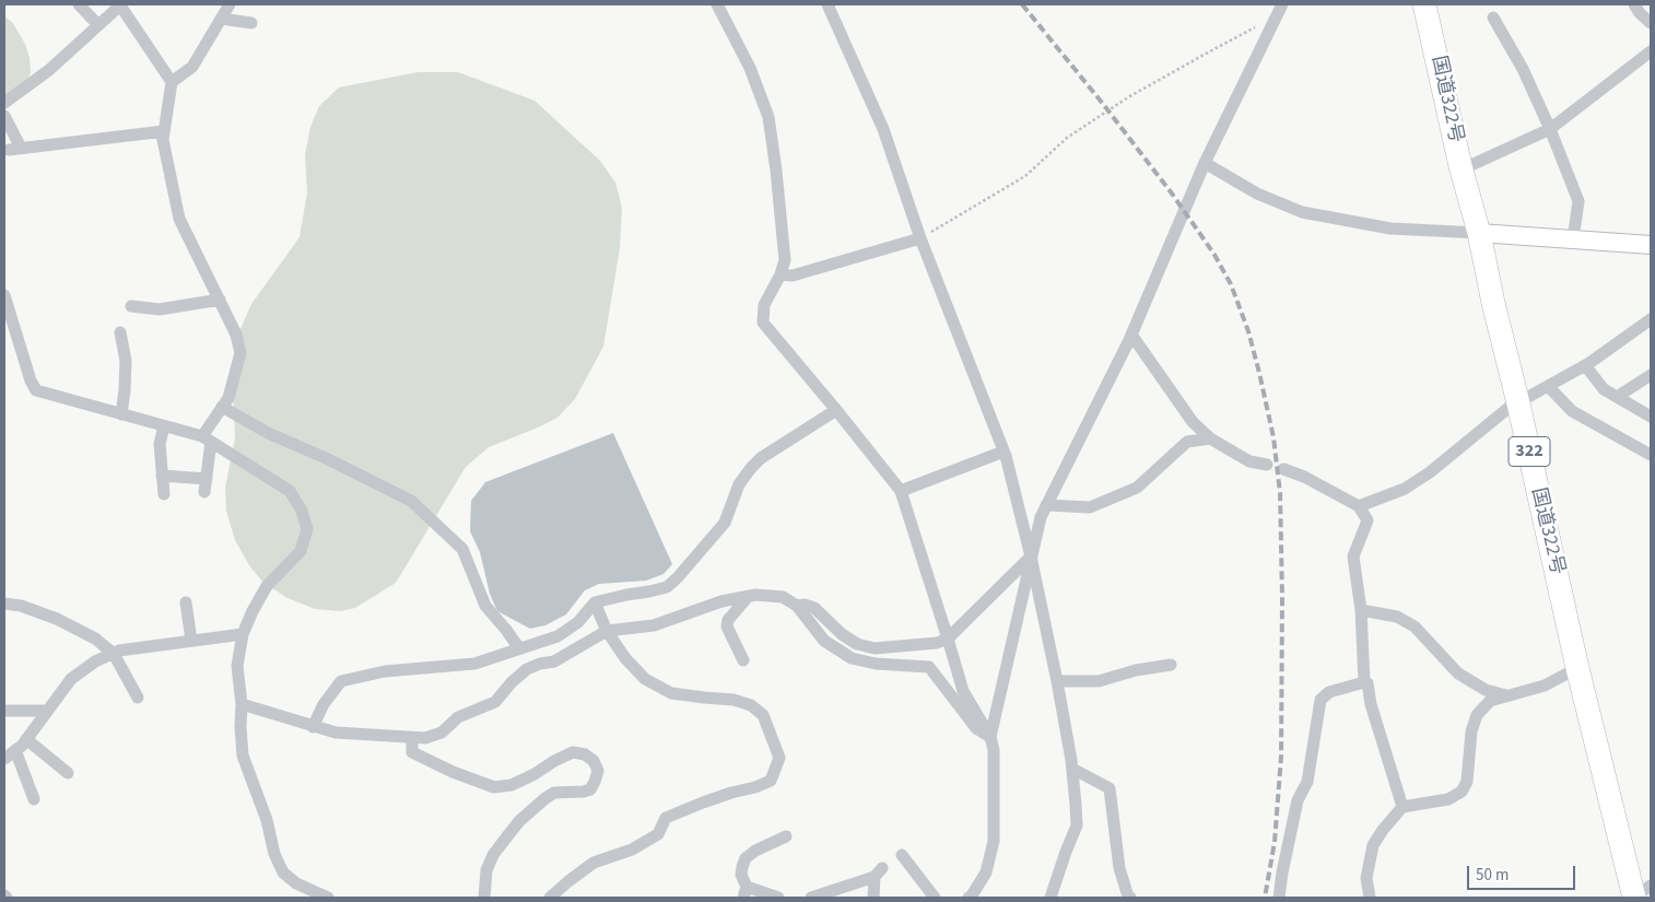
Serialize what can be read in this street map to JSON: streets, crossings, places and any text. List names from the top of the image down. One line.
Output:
{"streets":{"highway":["国道322号","322"]},"scale_bar":"50 m"}
